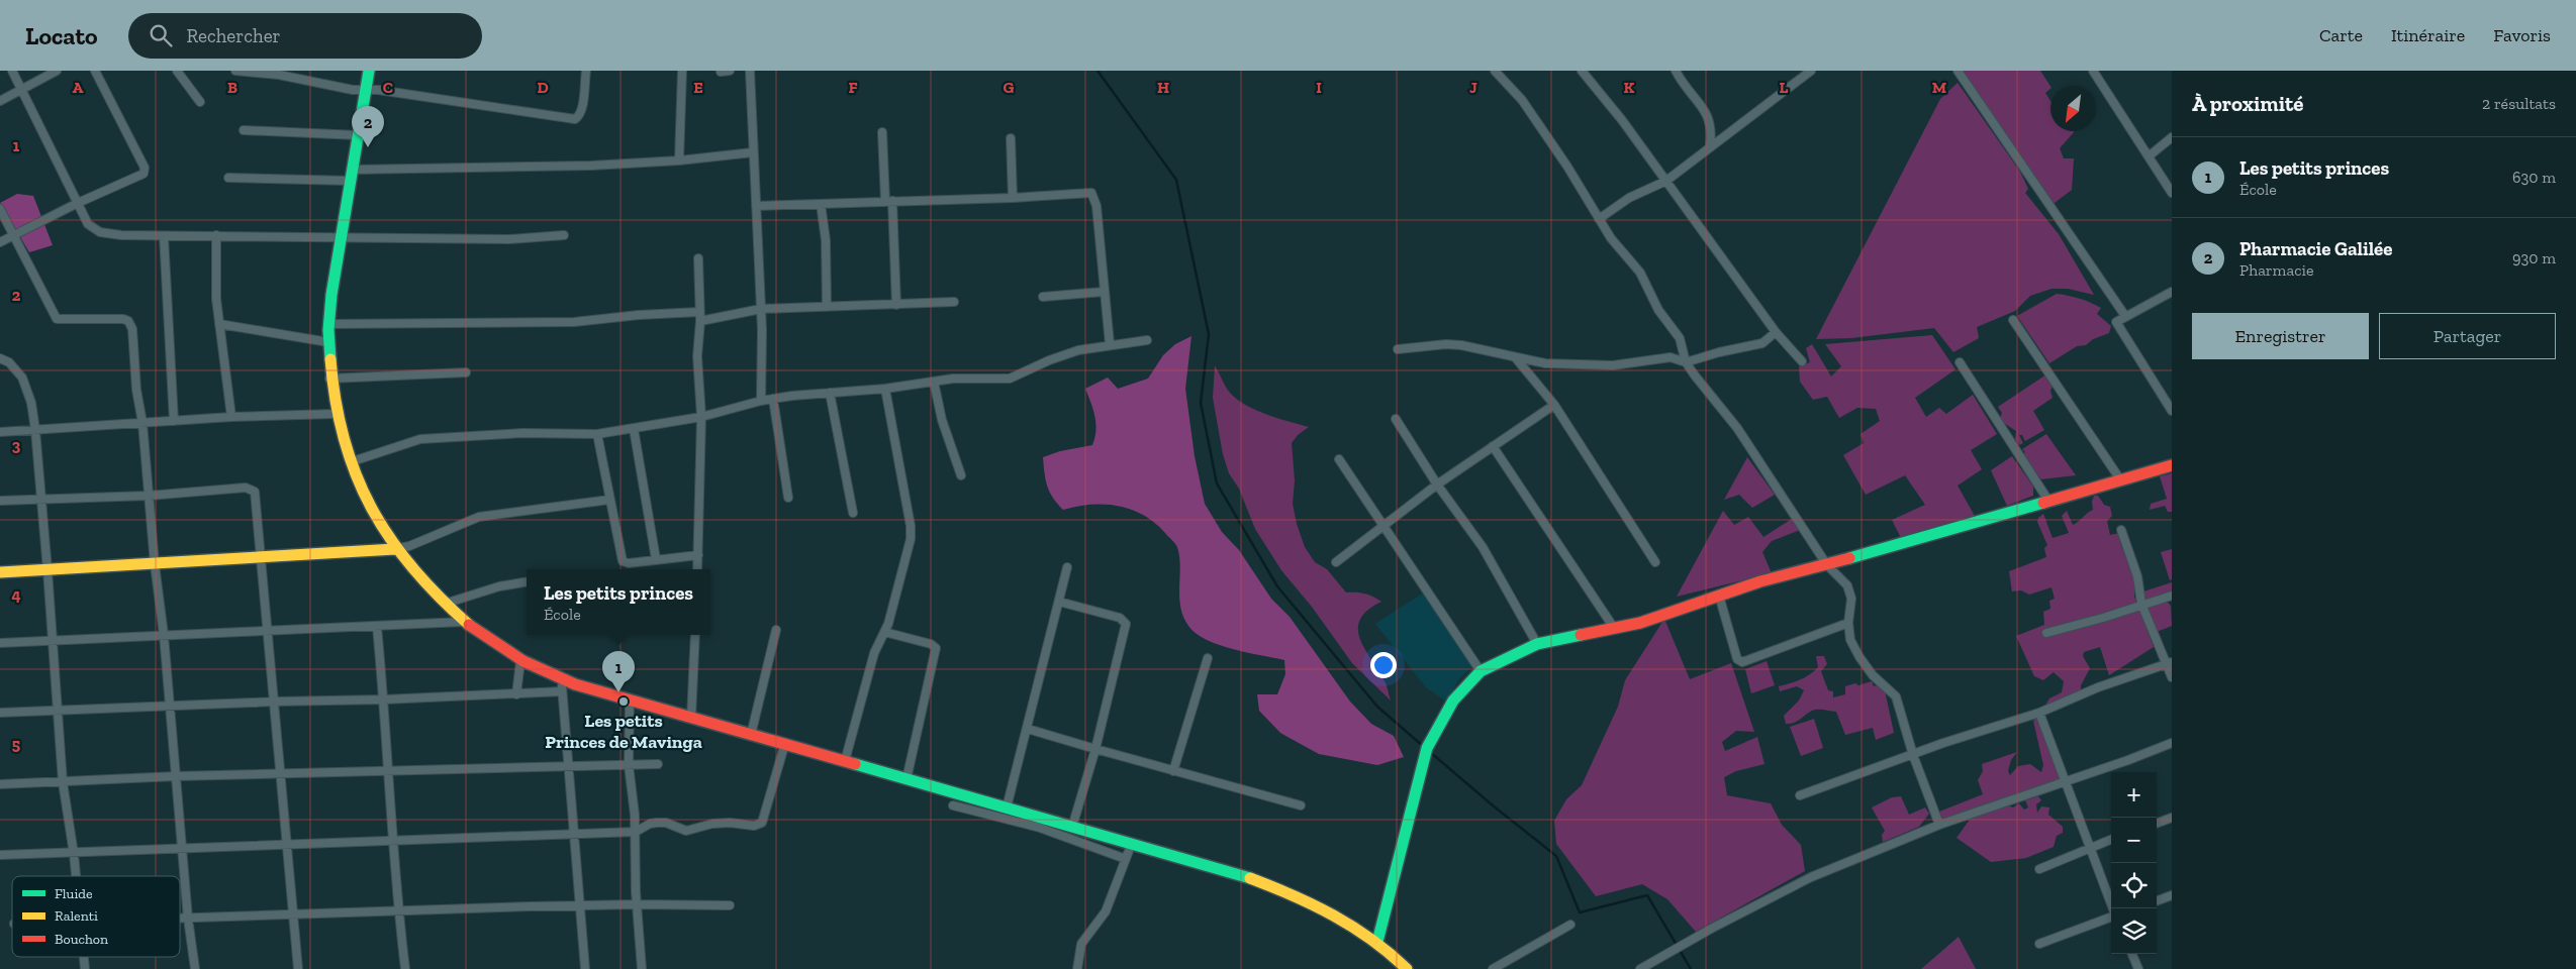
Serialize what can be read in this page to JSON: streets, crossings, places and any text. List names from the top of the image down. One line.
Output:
{"places":["Les petits Princes de Mavinga"],"legend":["Fluide","Ralenti","Bouchon"],"north":"bottom left","page":{"header":"Locato","search":"Rechercher","nav":["Carte","Itinéraire","Favoris"],"heading":["À proximité","2 résultats"],"pins":["2","1"],"list":[{"mark":"1","name":"Les petits princes","note":"École","value":"630 m"},{"mark":"2","name":"Pharmacie Galilée","note":"Pharmacie","value":"930 m"}],"buttons":["Enregistrer","Partager"],"popup":["Les petits princes","École"],"map_buttons":["+","−"]},"grid":{"columns":["A","B","C","D","E","F","G","H","I","J","K","L","M"],"rows":["1","2","3","4","5"]}}
